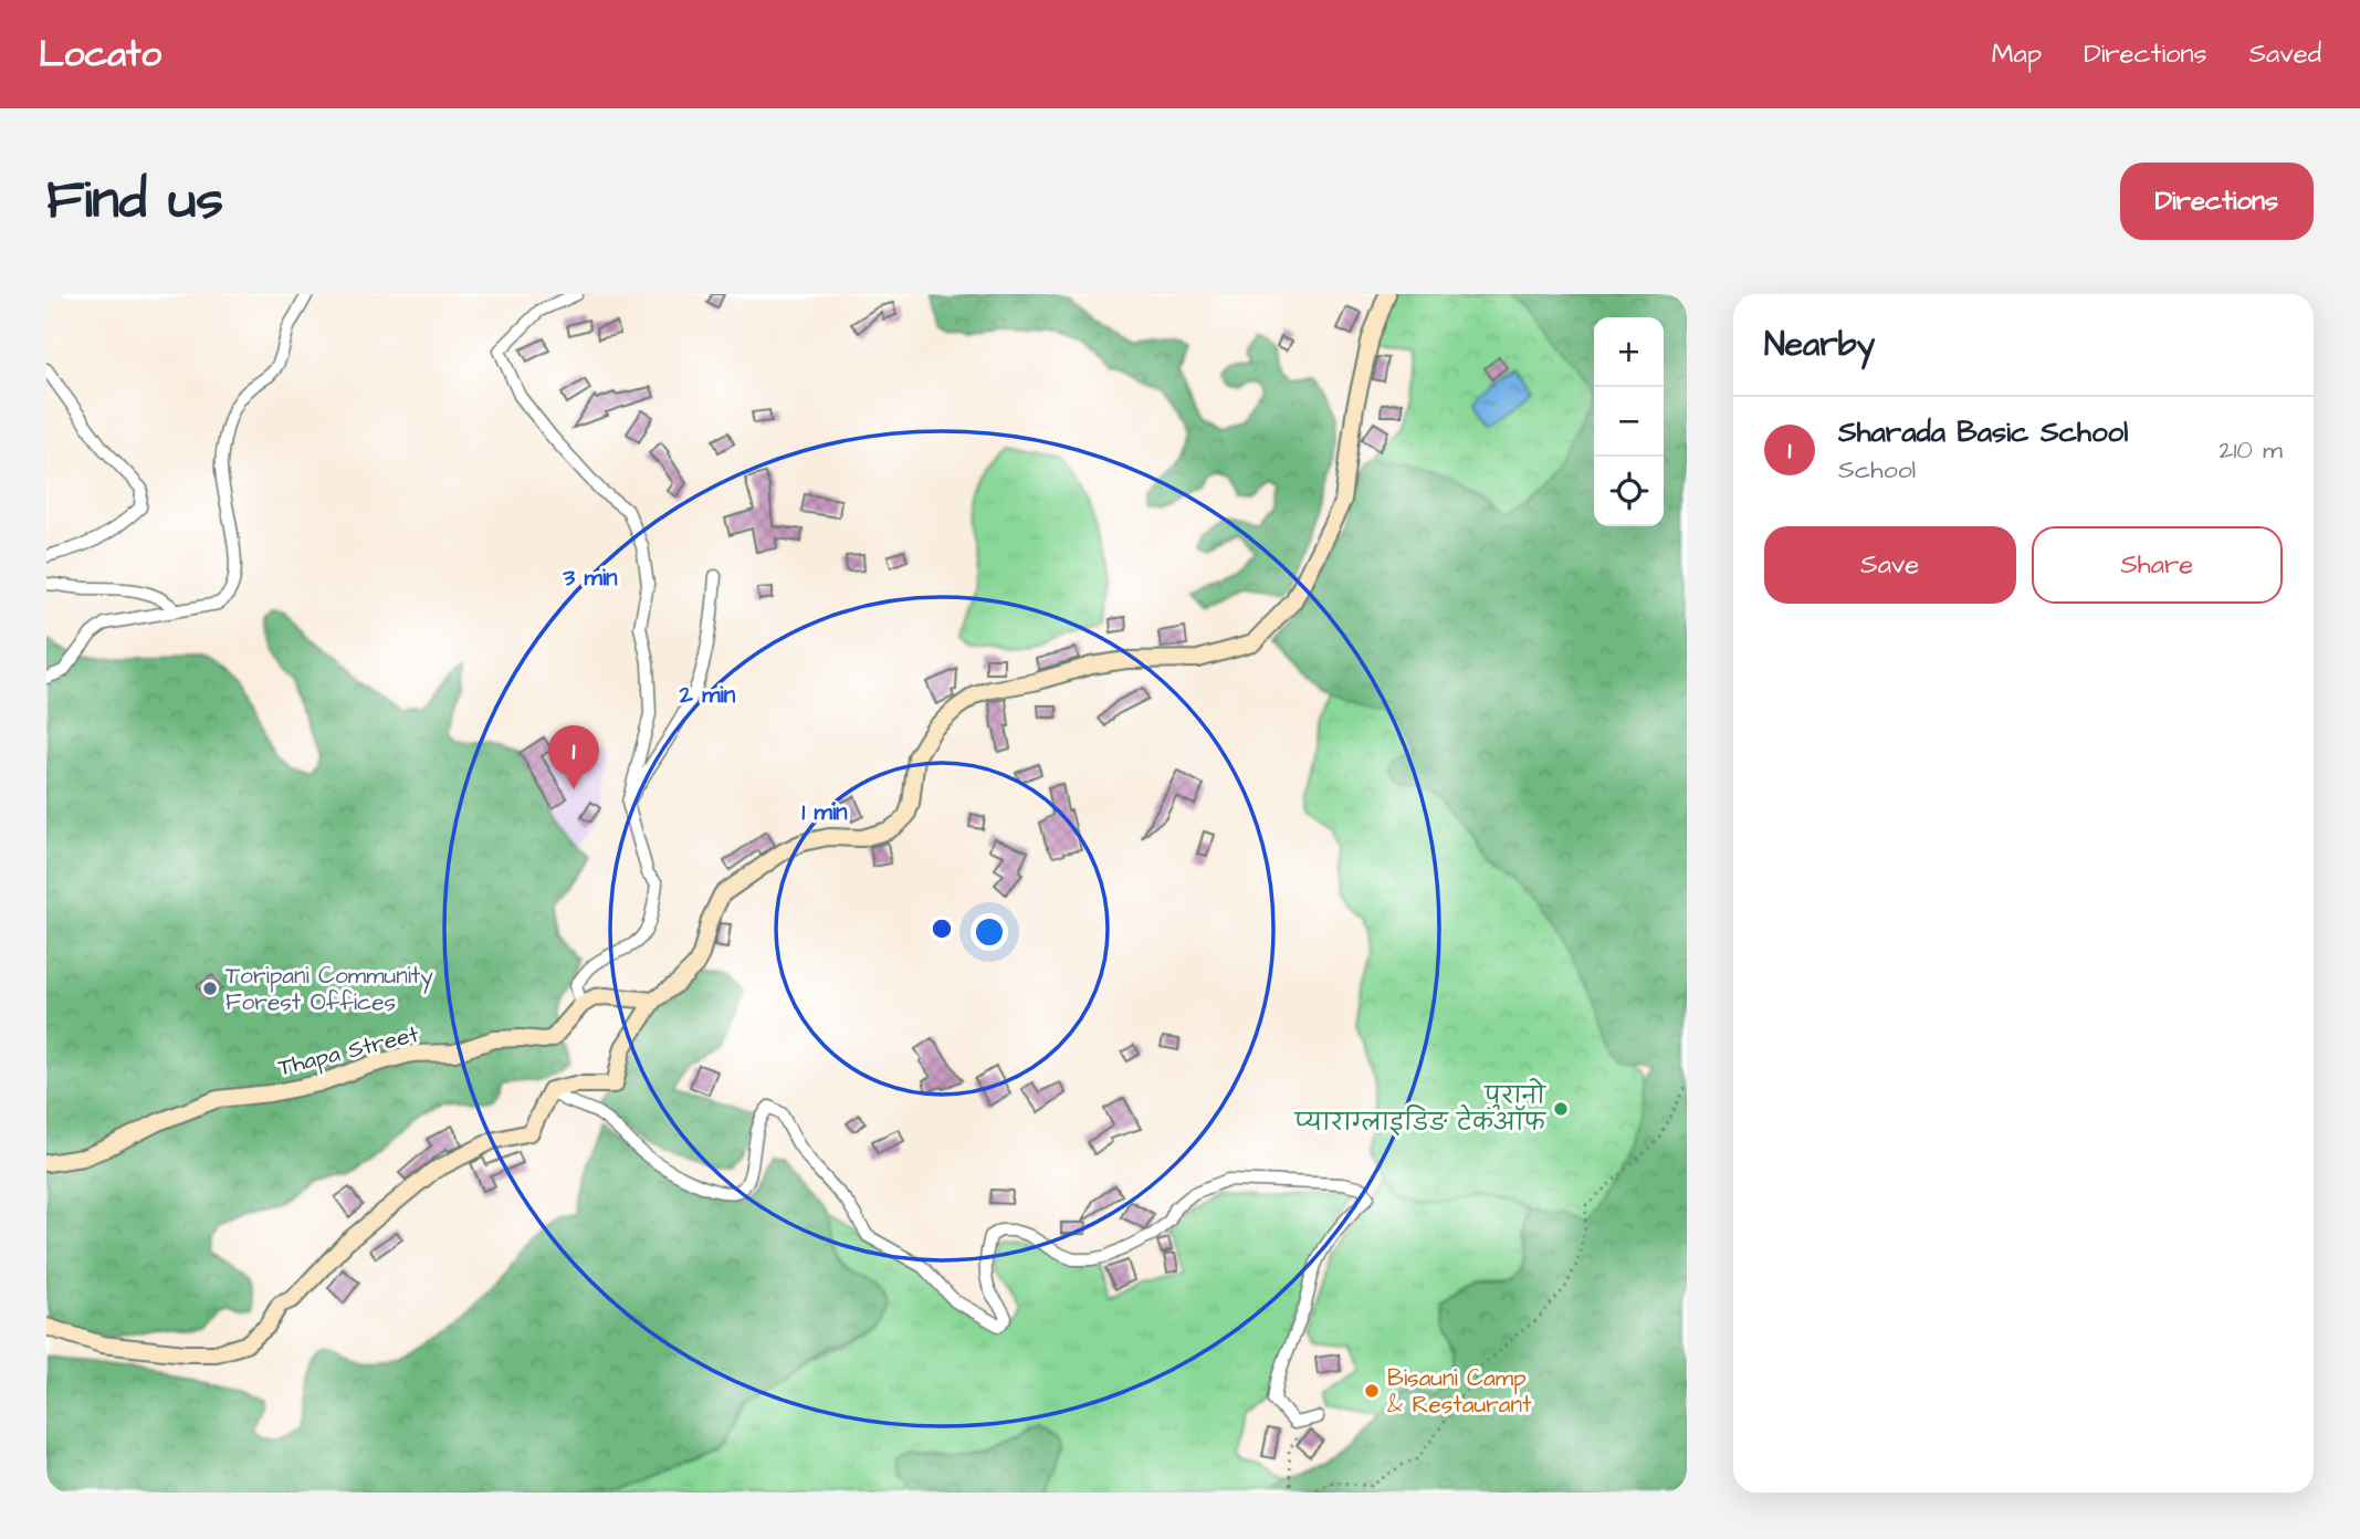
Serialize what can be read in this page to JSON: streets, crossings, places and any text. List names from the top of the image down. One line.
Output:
{"streets":{"street":["Thapa Street"]},"places":["Toripani Community Forest Offices","पुरानो प्याराग्लाइडिङ टेकऑफ","Bisauni Camp & Restaurant"],"page":{"header":"Locato","nav":["Map","Directions","Saved"],"buttons":["Directions",["Save","Share"]],"title":"Find us","heading":"Nearby","map_buttons":["+","−"],"list":[{"mark":"1","name":"Sharada Basic School","note":"School","value":"210 m"}],"pins":"1"},"rings":["3 min","2 min","1 min"]}
